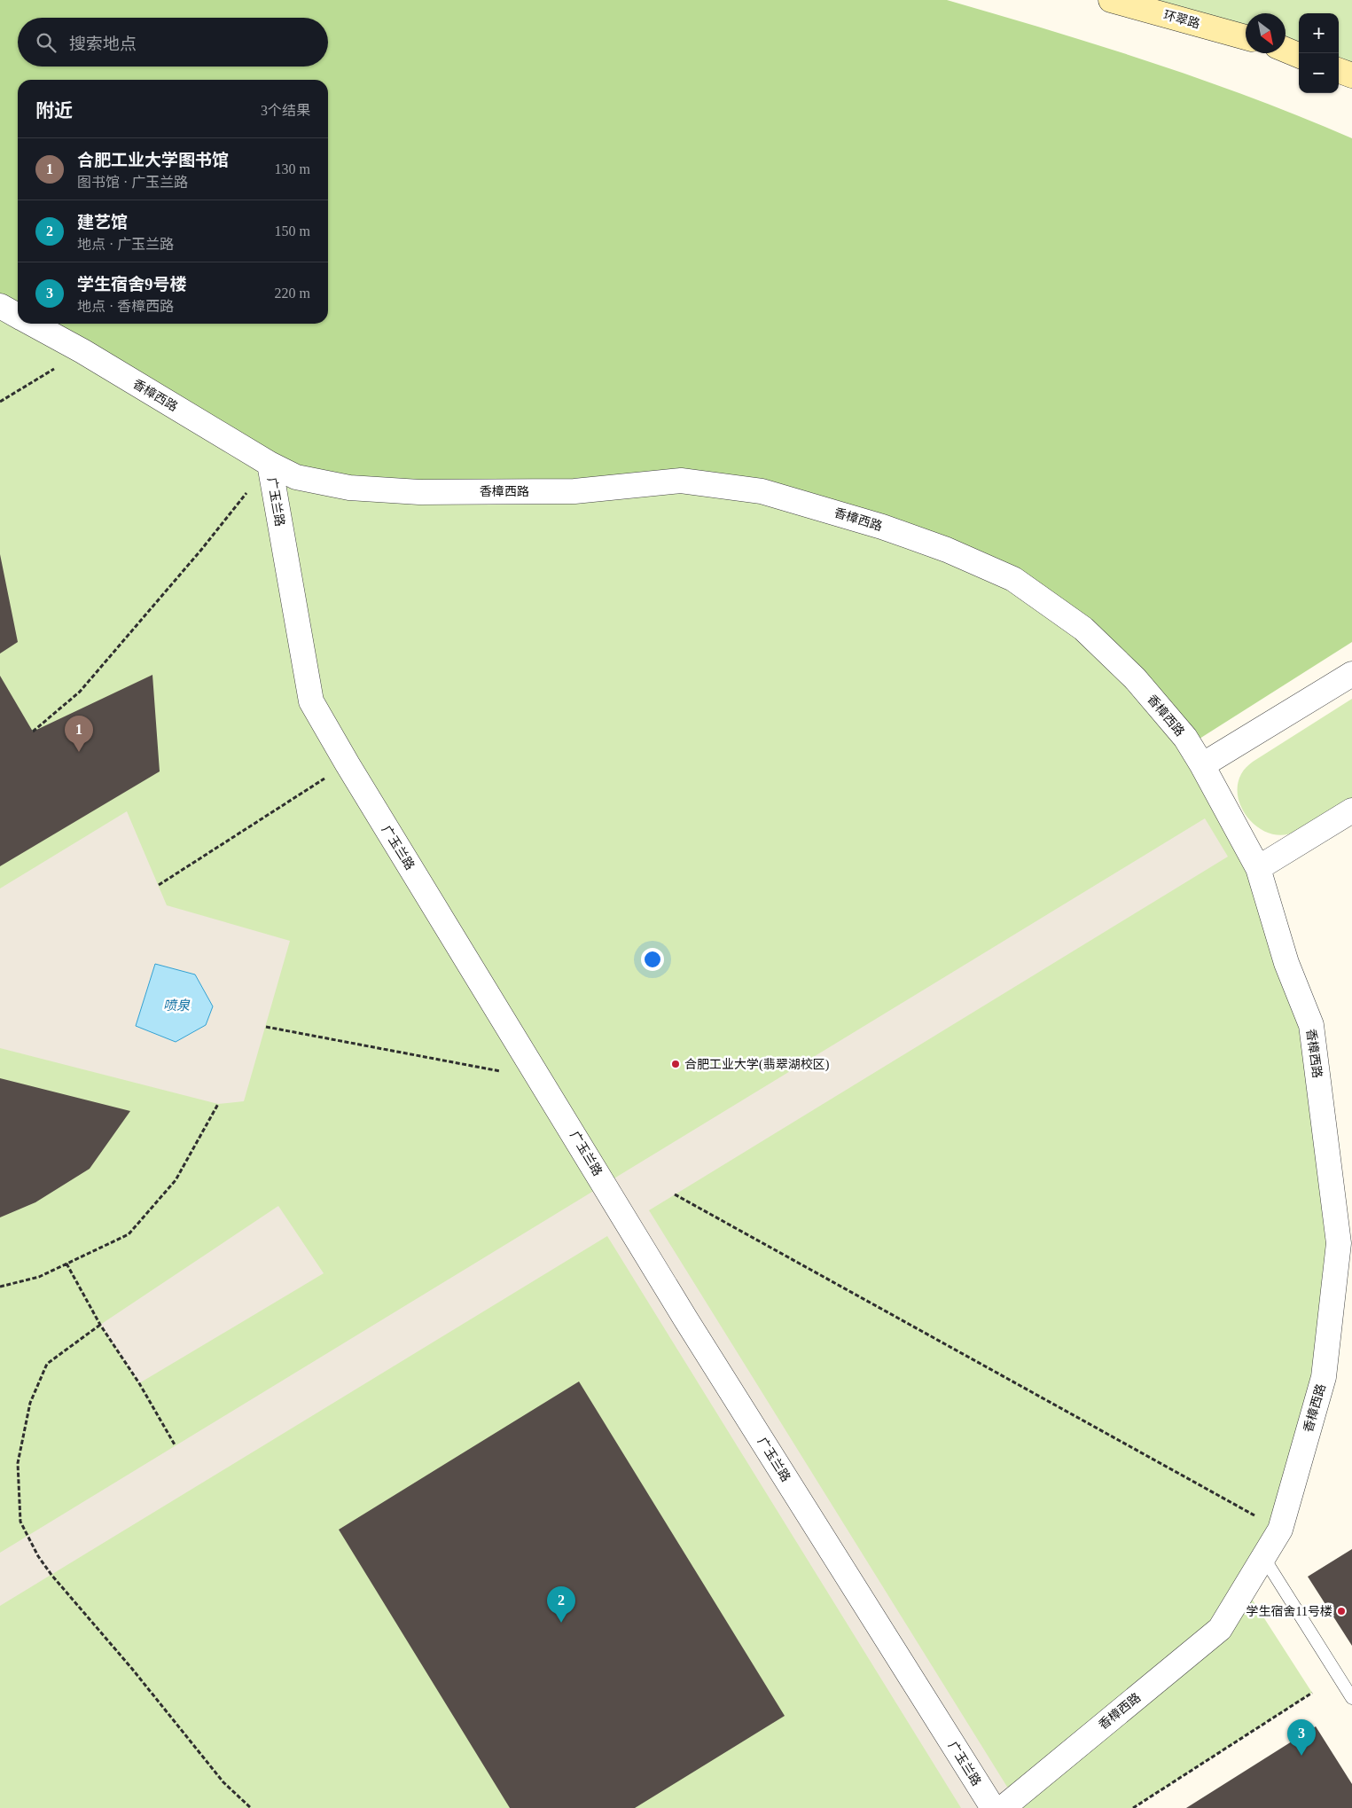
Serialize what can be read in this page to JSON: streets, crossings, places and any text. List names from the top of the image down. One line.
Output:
{"streets":{"street":["环翠路","香樟西路","广玉兰路"]},"crossings":[["香樟西路","广玉兰路"]],"water":["喷泉"],"places":["合肥工业大学(翡翠湖校区)","学生宿舍11号楼"],"north":"bottom right","page":{"map_buttons":["+","−"],"search":"搜索地点","heading":["附近","3个结果"],"list":[{"mark":"1","name":"合肥工业大学图书馆","note":"图书馆 · 广玉兰路","value":"130 m"},{"mark":"2","name":"建艺馆","note":"地点 · 广玉兰路","value":"150 m"},{"mark":"3","name":"学生宿舍9号楼","note":"地点 · 香樟西路","value":"220 m"}],"pins":["1","2","3"]}}
